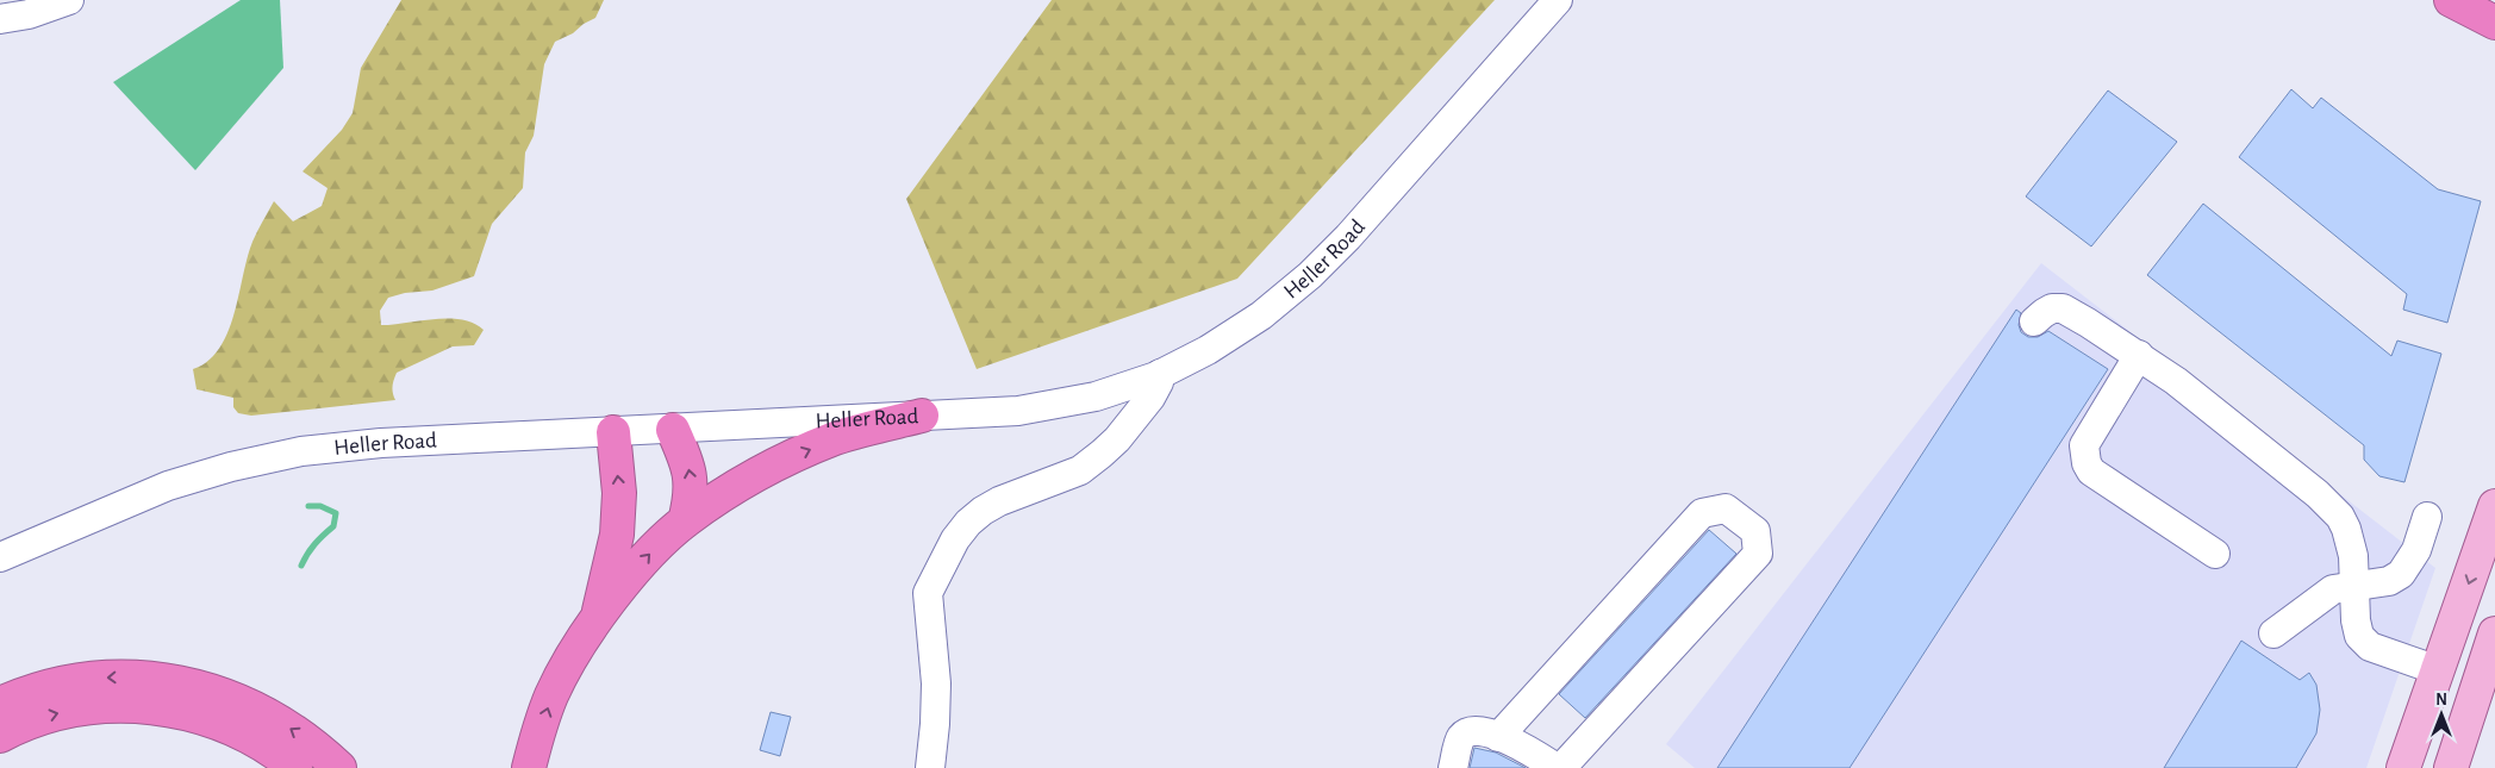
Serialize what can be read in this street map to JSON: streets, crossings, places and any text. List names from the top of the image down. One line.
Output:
{"streets":{"street":["Heller Road"]},"north":"top"}
